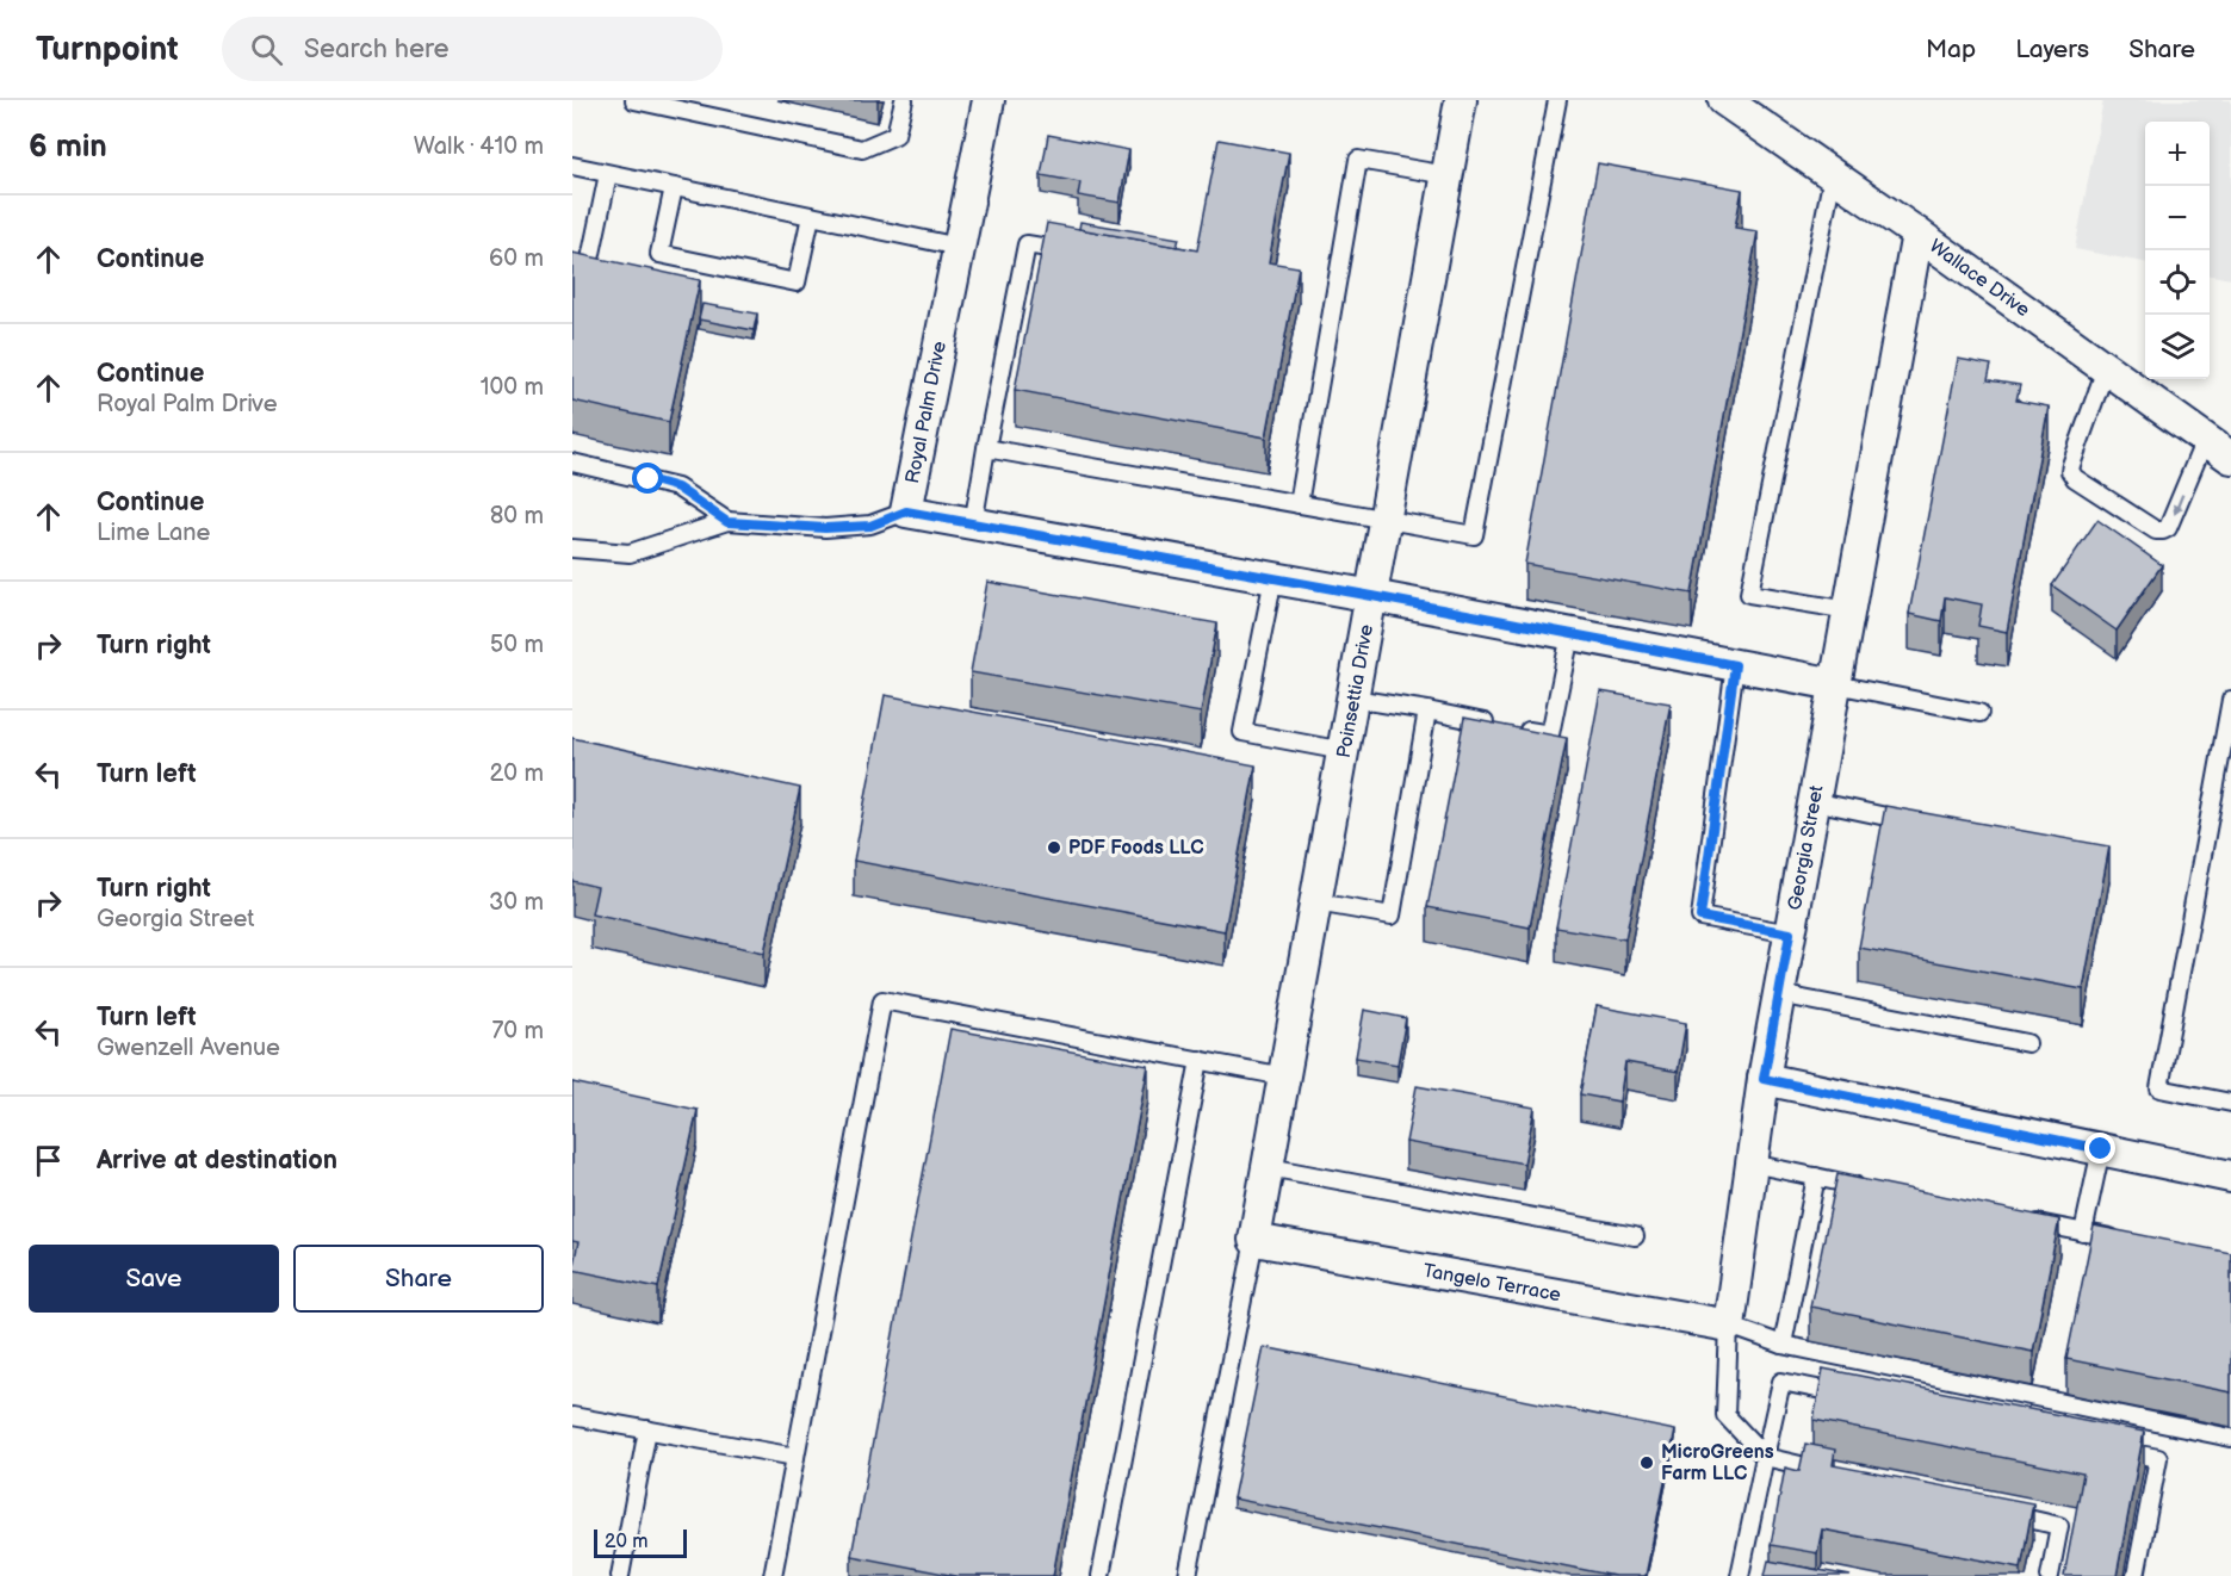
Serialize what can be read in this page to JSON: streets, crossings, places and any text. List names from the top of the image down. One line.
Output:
{"streets":{"street":["Wallace Drive","Royal Palm Drive","Poinsettia Drive","Georgia Street","Tangelo Terrace"]},"crossings":[["Wallace Drive","Georgia Street"],["Royal Palm Drive","Poinsettia Drive"],["Royal Palm Drive","Georgia Street"],["Poinsettia Drive","Tangelo Terrace"],["Georgia Street","Tangelo Terrace"]],"places":["PDF Foods LLC","MicroGreens Farm LLC"],"scale_bar":"20 m","page":{"header":"Turnpoint","search":"Search here","nav":["Map","Layers","Share"],"heading":["6 min","Walk · 410 m"],"map_buttons":["+","−"],"list":[["Continue","60 m"],["Continue","Royal Palm Drive","100 m"],["Continue","Lime Lane","80 m"],["Turn right","50 m"],["Turn left","20 m"],["Turn right","Georgia Street","30 m"],["Turn left","Gwenzell Avenue","70 m"],"Arrive at destination"],"buttons":["Save","Share"],"scale":"20 m"}}
